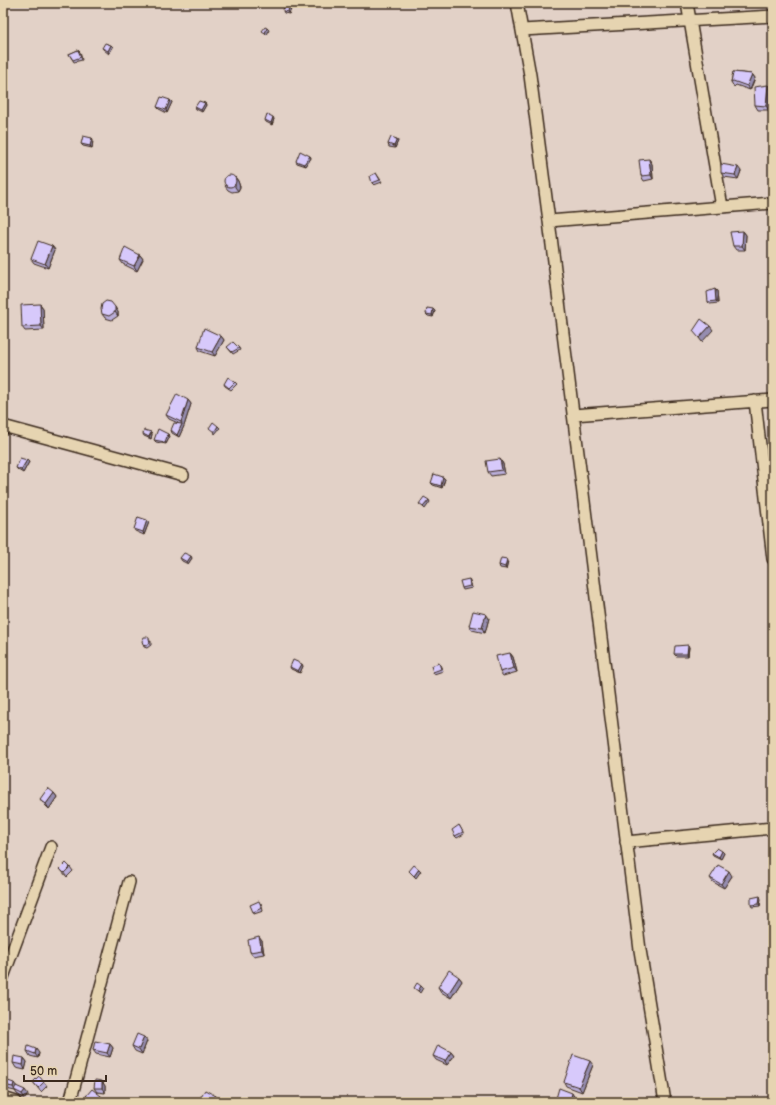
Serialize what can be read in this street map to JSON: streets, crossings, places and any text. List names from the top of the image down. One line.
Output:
{"scale_bar":"50 m"}
